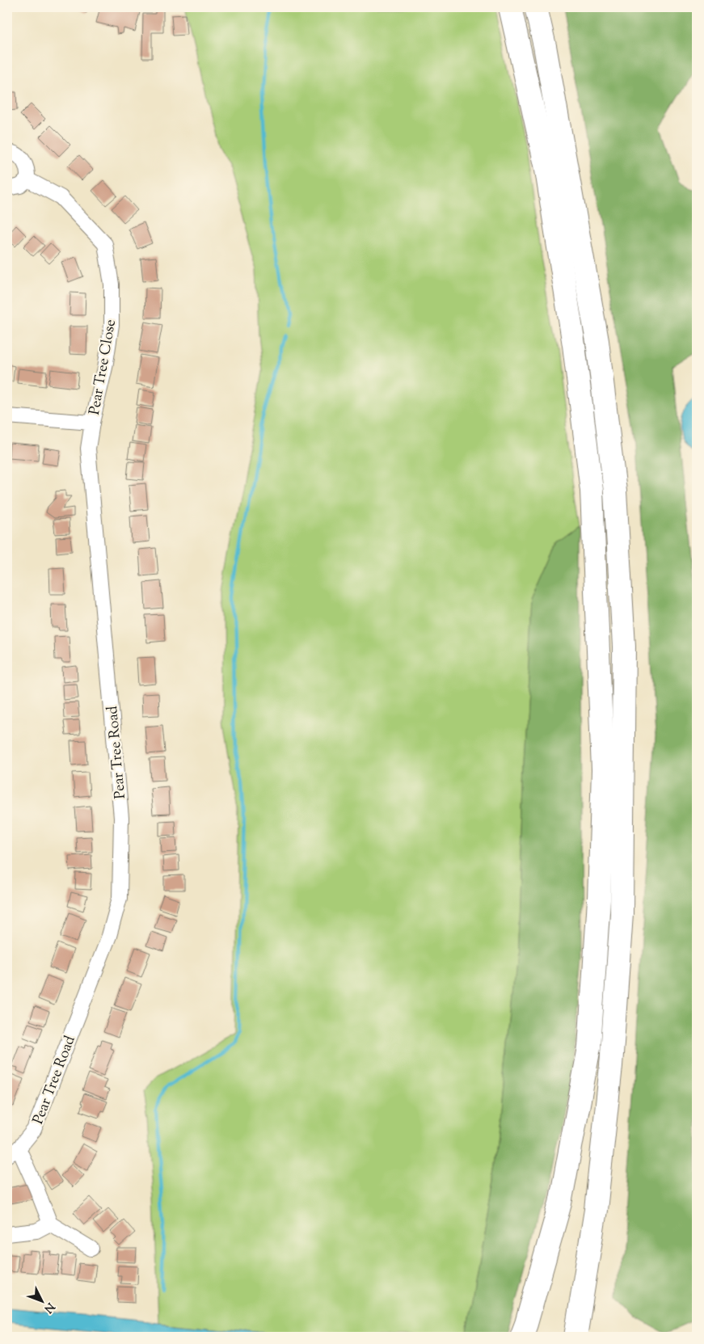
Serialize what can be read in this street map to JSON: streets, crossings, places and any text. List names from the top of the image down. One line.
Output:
{"streets":{"street":["Pear Tree Close","Pear Tree Road"]},"crossings":[["Pear Tree Close","Pear Tree Road"]],"north":"bottom right"}
